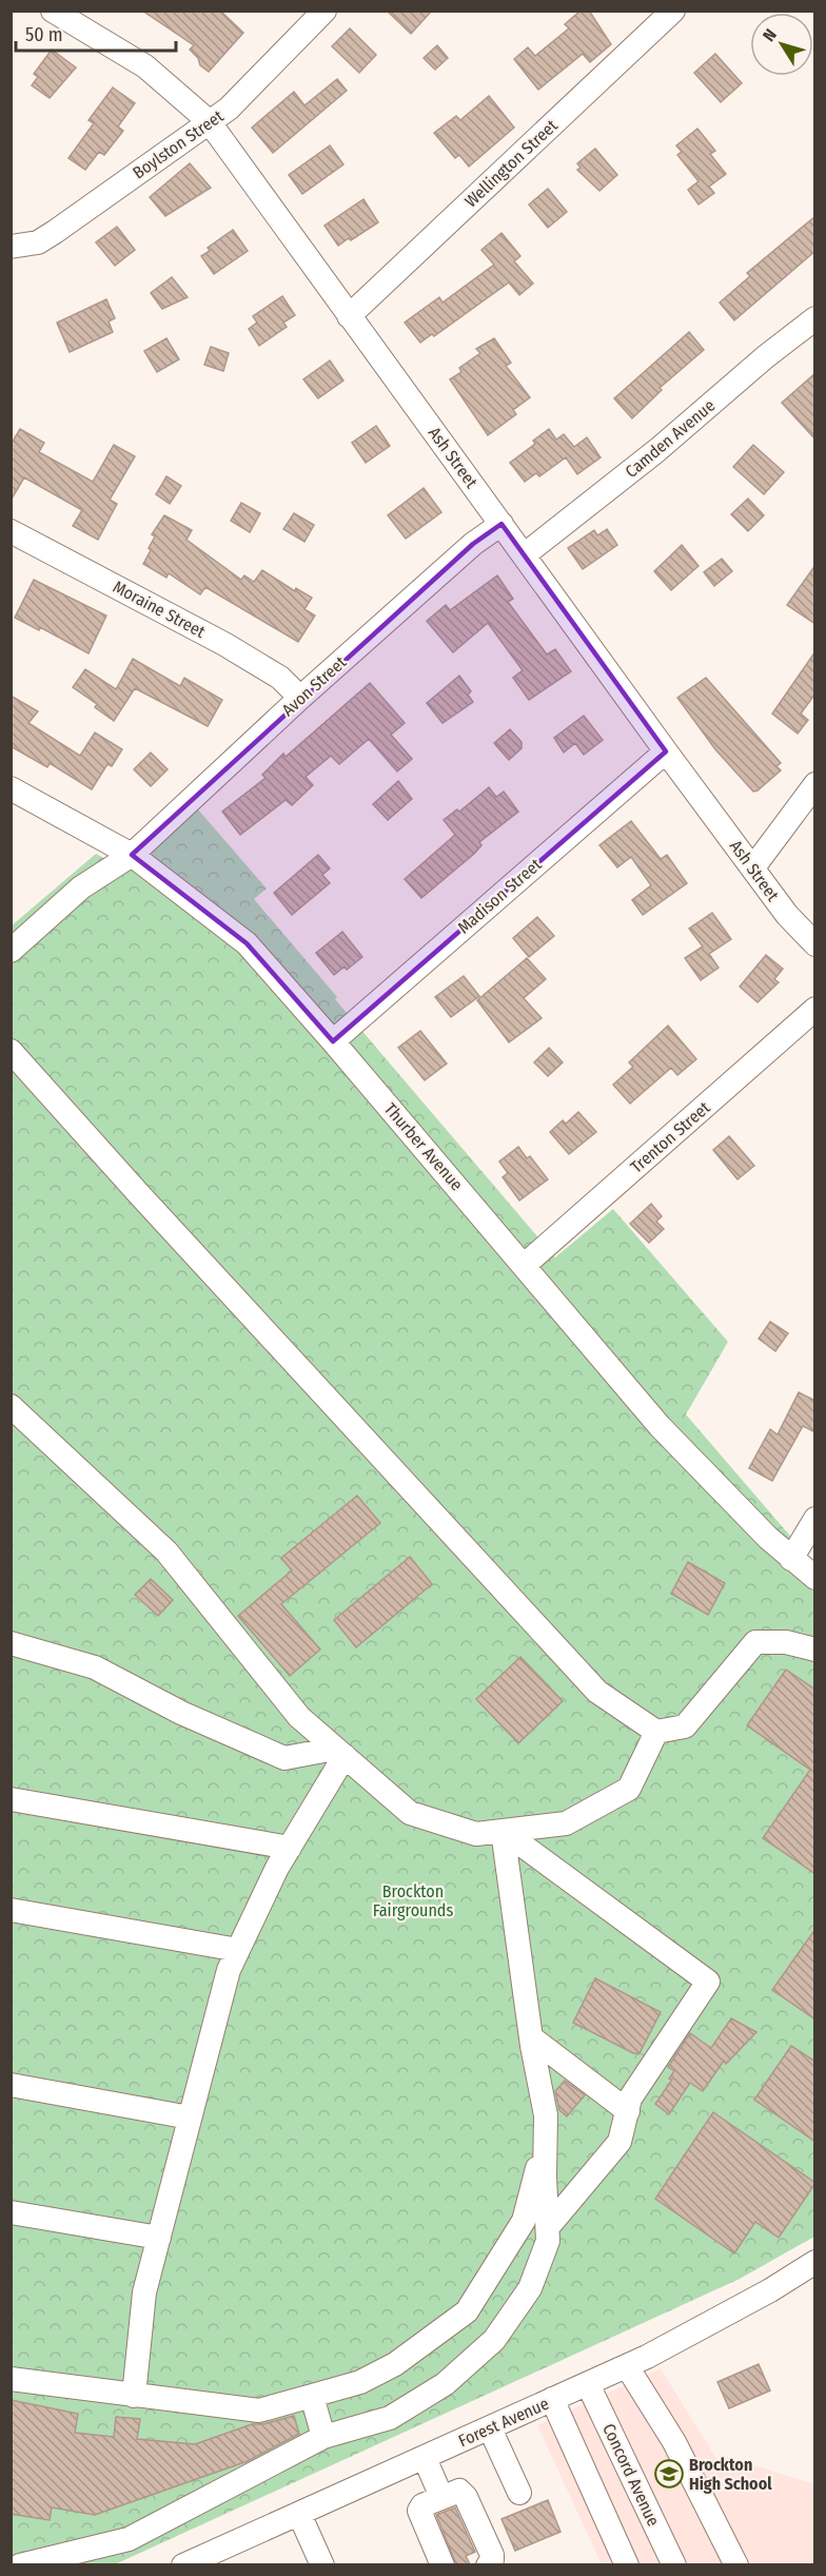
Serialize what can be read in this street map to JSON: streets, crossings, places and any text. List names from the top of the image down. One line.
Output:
{"streets":{"street":["Boylston Street","Wellington Street","Camden Avenue","Ash Street","Moraine Street","Avon Street","Madison Street","Trenton Street","Thurber Avenue","Forest Avenue","Concord Avenue"]},"crossings":[["Boylston Street","Ash Street"],["Wellington Street","Ash Street"],["Camden Avenue","Ash Street"],["Ash Street","Avon Street"],["Ash Street","Madison Street"],["Moraine Street","Avon Street"],["Avon Street","Thurber Avenue"],["Madison Street","Thurber Avenue"],["Trenton Street","Thurber Avenue"],["Forest Avenue","Concord Avenue"]],"parks":["Brockton Fairgrounds"],"places":{"school or university":["Brockton High School"]},"scale_bar":"50 m","north":"top left"}
